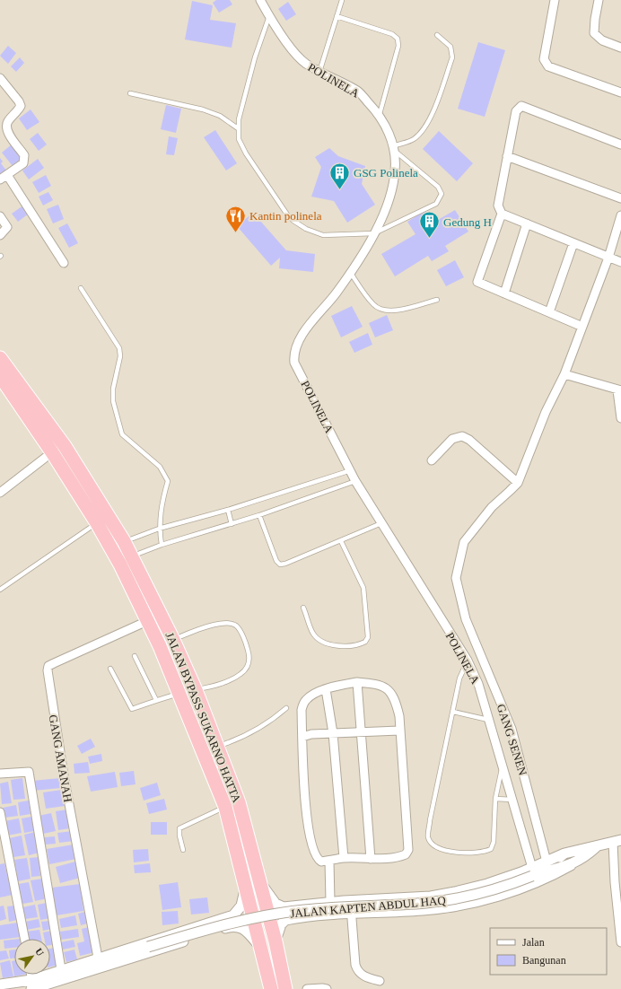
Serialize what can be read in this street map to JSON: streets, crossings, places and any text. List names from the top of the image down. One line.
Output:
{"streets":{"highway":["JALAN BYPASS SUKARNO HATTA"],"street":["POLINELA","GANG SENEN","GANG AMANAH","JALAN KAPTEN ABDUL HAQ"]},"crossings":[["POLINELA","JALAN KAPTEN ABDUL HAQ"],["JALAN BYPASS SUKARNO HATTA","GANG AMANAH"],["JALAN BYPASS SUKARNO HATTA","JALAN KAPTEN ABDUL HAQ"],["GANG AMANAH","JALAN KAPTEN ABDUL HAQ"]],"places":{"building":["GSG Polinela","Gedung H"],"restaurant":["Kantin polinela"]},"legend":["Jalan","Bangunan"],"north":"top right"}
